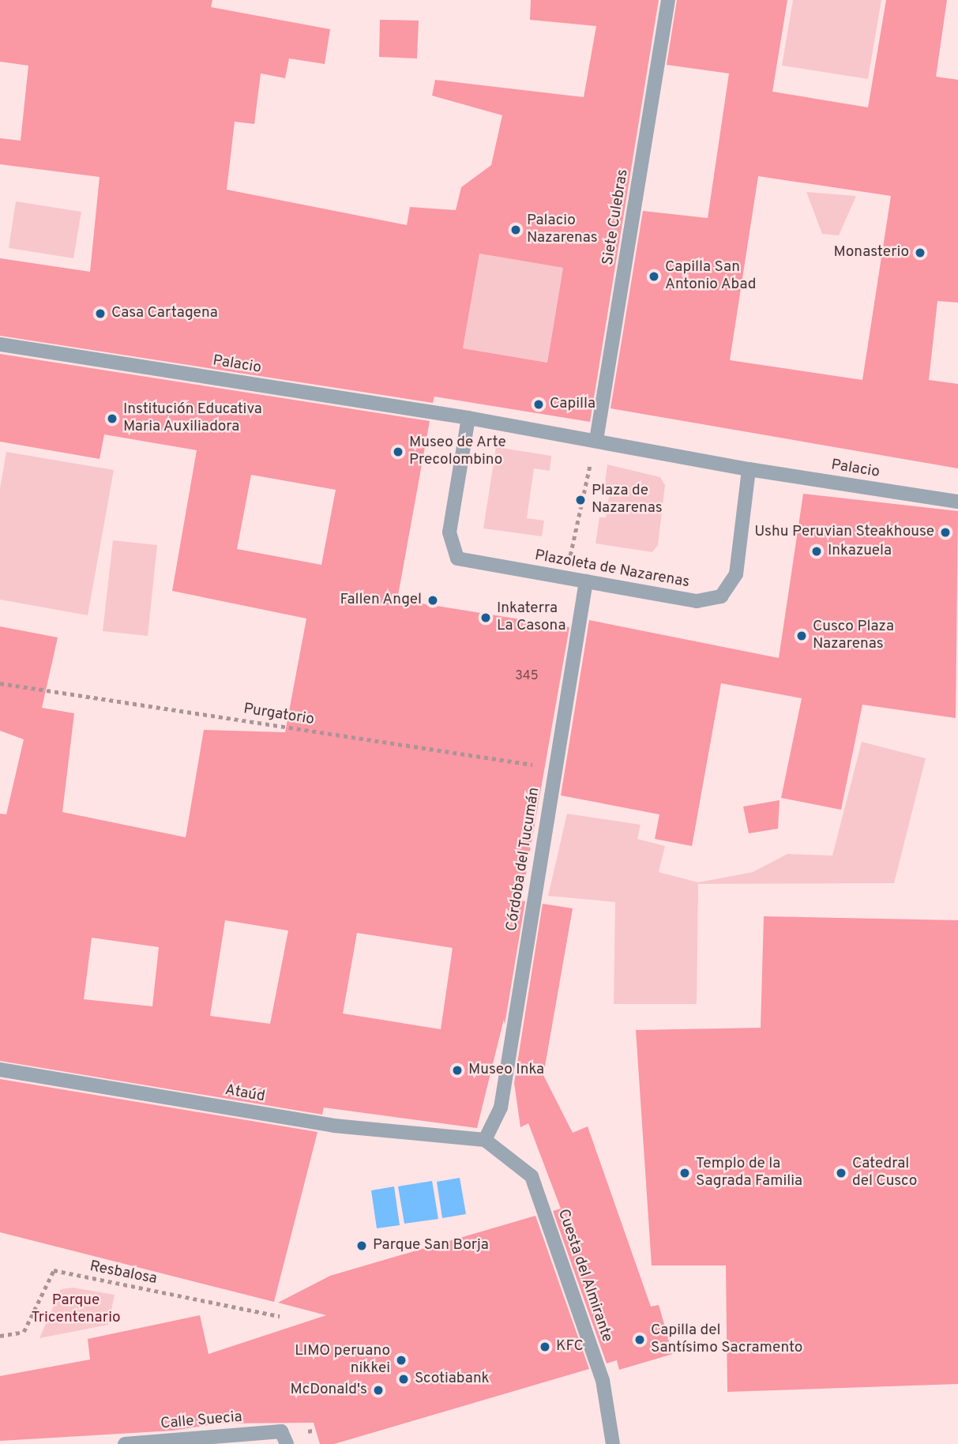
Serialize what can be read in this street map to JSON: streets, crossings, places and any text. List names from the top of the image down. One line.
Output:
{"streets":{"street":["Siete Culebras","Palacio","Plazoleta de Nazarenas","Córdoba del Tucumán","Ataúd","Cuesta del Almirante","Calle Suecia"],"path":["Purgatorio","Resbalosa"]},"crossings":[["Palacio","Plazoleta de Nazarenas"],["Plazoleta de Nazarenas","Córdoba del Tucumán"],["Purgatorio","Córdoba del Tucumán"],["Córdoba del Tucumán","Ataúd"],["Córdoba del Tucumán","Cuesta del Almirante"],["Ataúd","Cuesta del Almirante"]],"parks":["Parque Tricentenario"],"places":["Palacio Nazarenas","Monasterio","Capilla San Antonio Abad","Casa Cartagena","Capilla","Institución Educativa Maria Auxiliadora","Museo de Arte Precolombino","Plaza de Nazarenas","Ushu Peruvian Steakhouse","Inkazuela","Fallen Angel","Inkaterra La Casona","Cusco Plaza Nazarenas","Museo Inka","Templo de la Sagrada Familia","Catedral del Cusco","Parque San Borja","Capilla del Santísimo Sacramento","KFC","LIMO peruano nikkei","Scotiabank","McDonald's"],"house_numbers":["345"]}
